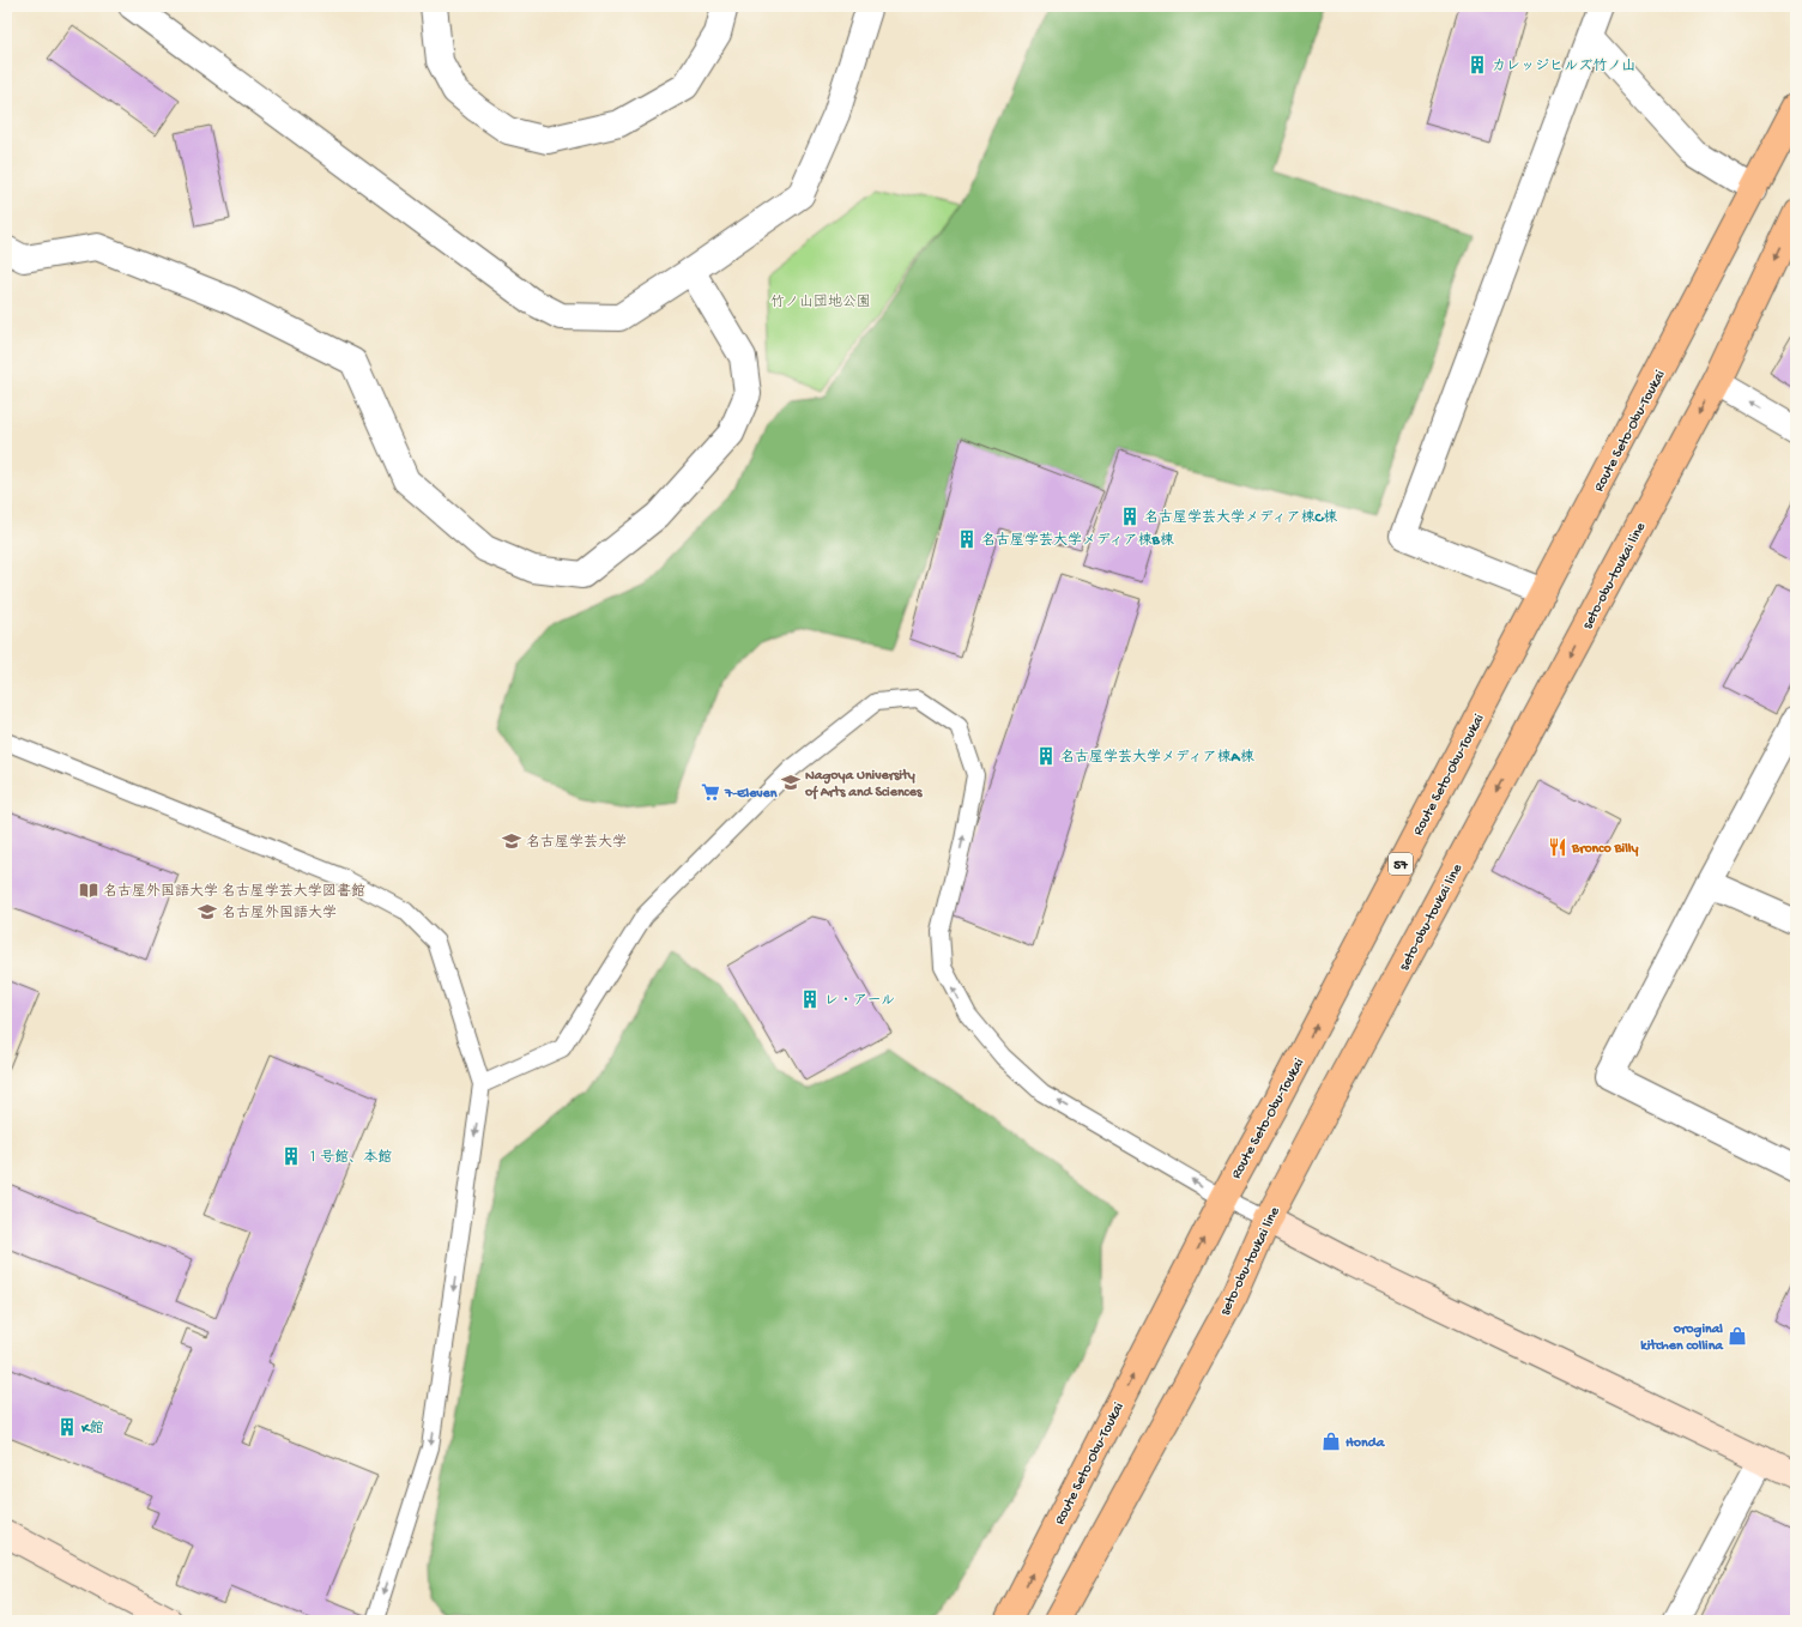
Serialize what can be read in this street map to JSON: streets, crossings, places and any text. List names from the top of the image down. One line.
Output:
{"streets":{"main road":["Route Seto-Obu-Toukai","seto-obu-toukai line","57"]},"one_way":["Route Seto-Obu-Toukai","seto-obu-toukai line"],"parks":["竹ノ山団地公園"],"places":{"building":["カレッジヒルズ竹ノ山","名古屋学芸大学メディア棟C棟","名古屋学芸大学メディア棟B棟","名古屋学芸大学メディア棟A棟","レ・アール","１号館、本館","K館"],"school or university":["Nagoya University of Arts and Sciences","名古屋学芸大学","名古屋外国語大学"],"supermarket":["7-Eleven"],"restaurant":["Bronco Billy"],"library":["名古屋外国語大学 名古屋学芸大学図書館"],"shop":["oroginal kitchen collina","Honda"]}}
